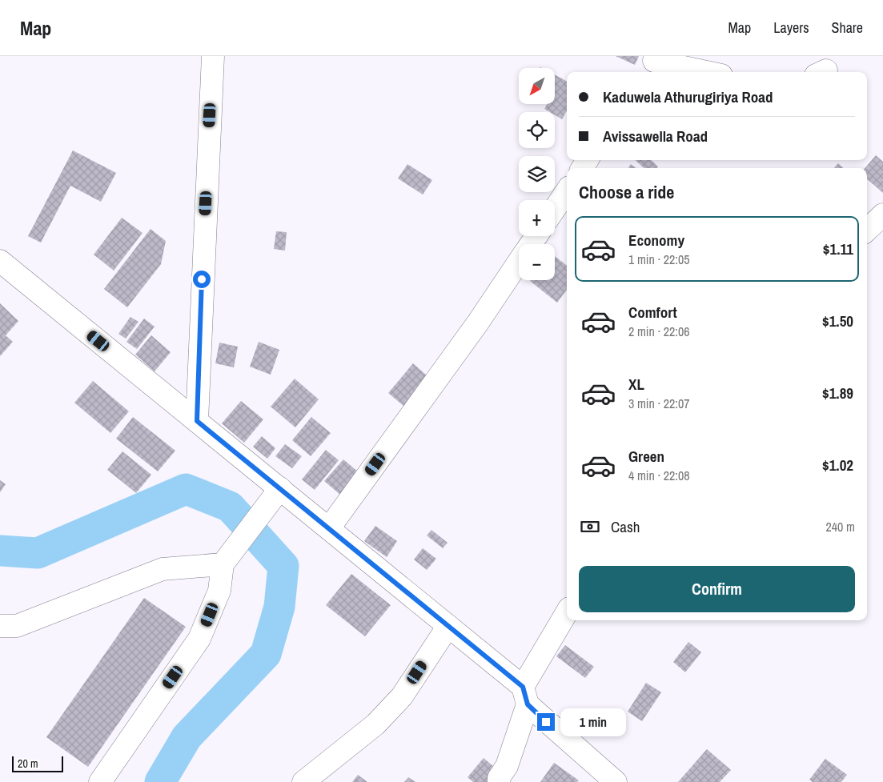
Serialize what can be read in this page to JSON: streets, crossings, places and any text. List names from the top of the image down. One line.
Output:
{"scale_bar":"20 m","north":"bottom left","page":{"header":"Map","nav":["Map","Layers","Share"],"map_buttons":["+","−"],"banner":["Kaduwela Athurugiriya Road","Avissawella Road"],"heading":"Choose a ride","list":[{"name":"Economy","note":"1 min · 22:05","value":"$1.11"},{"name":"Comfort","note":"2 min · 22:06","value":"$1.50"},{"name":"XL","note":"3 min · 22:07","value":"$1.89"},{"name":"Green","note":"4 min · 22:08","value":"$1.02"}],"pay":["Cash","240 m"],"buttons":"Confirm","bubble":"1 min","scale":"20 m"}}
